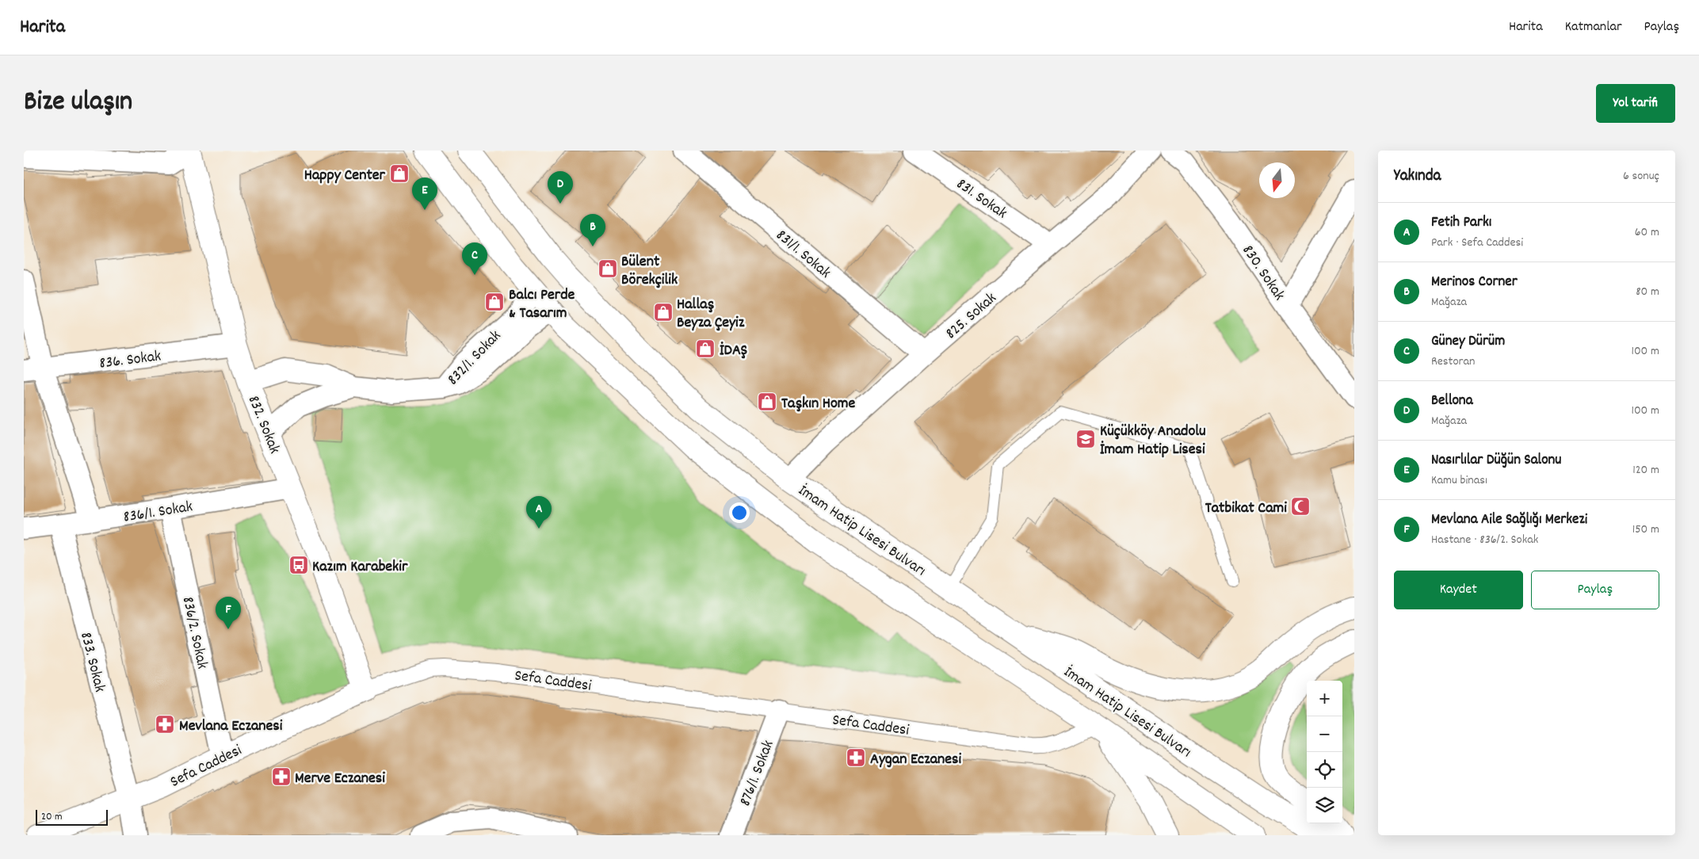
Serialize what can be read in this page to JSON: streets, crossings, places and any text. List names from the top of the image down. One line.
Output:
{"streets":{"main road":["832. Sokak","İmam Hatip Lisesi Bulvarı","Sefa Caddesi"],"street":["831. Sokak","831/1. Sokak","830. Sokak","825. Sokak","832/1. Sokak","836. Sokak","836/1. Sokak","836/2. Sokak","833. Sokak","876/1. Sokak"]},"crossings":[["831. Sokak","825. Sokak"],["831/1. Sokak","825. Sokak"],["825. Sokak","İmam Hatip Lisesi Bulvarı"],["832/1. Sokak","832. Sokak"],["832/1. Sokak","İmam Hatip Lisesi Bulvarı"],["836. Sokak","832. Sokak"],["832. Sokak","836/1. Sokak"],["832. Sokak","Sefa Caddesi"],["836/1. Sokak","836/2. Sokak"],["836/1. Sokak","833. Sokak"],["İmam Hatip Lisesi Bulvarı","Sefa Caddesi"],["836/2. Sokak","Sefa Caddesi"],["833. Sokak","Sefa Caddesi"],["Sefa Caddesi","876/1. Sokak"]],"places":{"shop":["Happy Center","Bülent Börekçilik","Balcı Perde & Tasarım","Hallaş Beyza Çeyiz","İDAŞ","Taşkın Home"],"school or university":["Küçükköy Anadolu İmam Hatip Lisesi"],"mosque":["Tatbikat Cami"],"bus stop":["Kazım Karabekir"],"pharmacy":["Mevlana Eczanesi","Aygan Eczanesi","Merve Eczanesi"]},"scale_bar":"20 m","north":"bottom","page":{"header":"Harita","nav":["Harita","Katmanlar","Paylaş"],"title":"Bize ulaşın","buttons":["Yol tarifi",["Kaydet","Paylaş"]],"heading":["Yakında","6 sonuç"],"pins":["D","E","B","C","A","F"],"list":[{"mark":"A","name":"Fetih Parkı","note":"Park · Sefa Caddesi","value":"60 m"},{"mark":"B","name":"Merinos Corner","note":"Mağaza","value":"80 m"},{"mark":"C","name":"Güney Dürüm","note":"Restoran","value":"100 m"},{"mark":"D","name":"Bellona","note":"Mağaza","value":"100 m"},{"mark":"E","name":"Nasırlılar Düğün Salonu","note":"Kamu binası","value":"120 m"},{"mark":"F","name":"Mevlana Aile Sağlığı Merkezi","note":"Hastane · 836/2. Sokak","value":"150 m"}],"map_buttons":["+","−"],"scale":"20 m"}}
